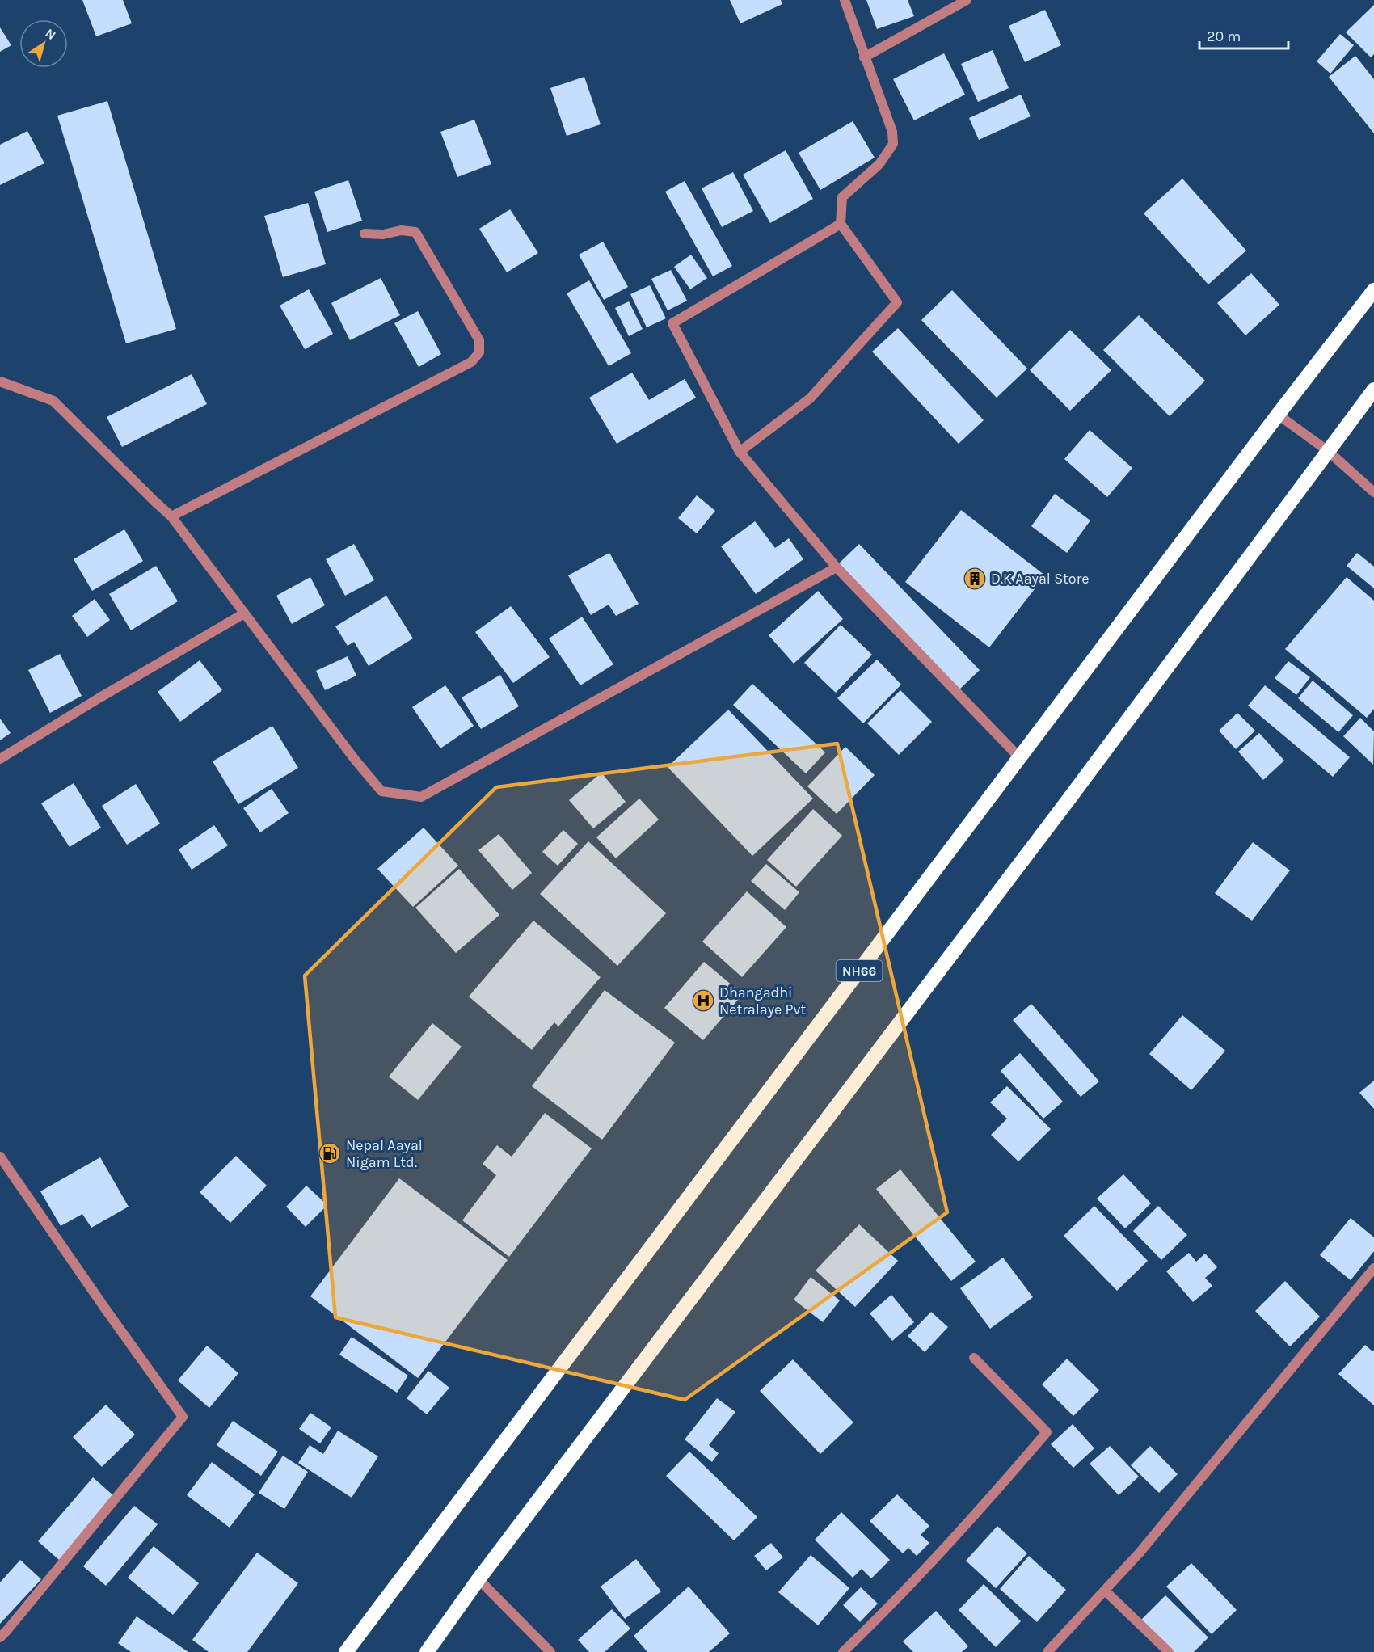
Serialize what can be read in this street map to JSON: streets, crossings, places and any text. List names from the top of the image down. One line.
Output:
{"streets":{"highway":["NH66"]},"places":{"building":["D.K Aayal Store"],"hospital":["Dhangadhi Netralaye Pvt"],"fuel station":["Nepal Aayal Nigam Ltd."]},"scale_bar":"20 m","north":"top right"}
